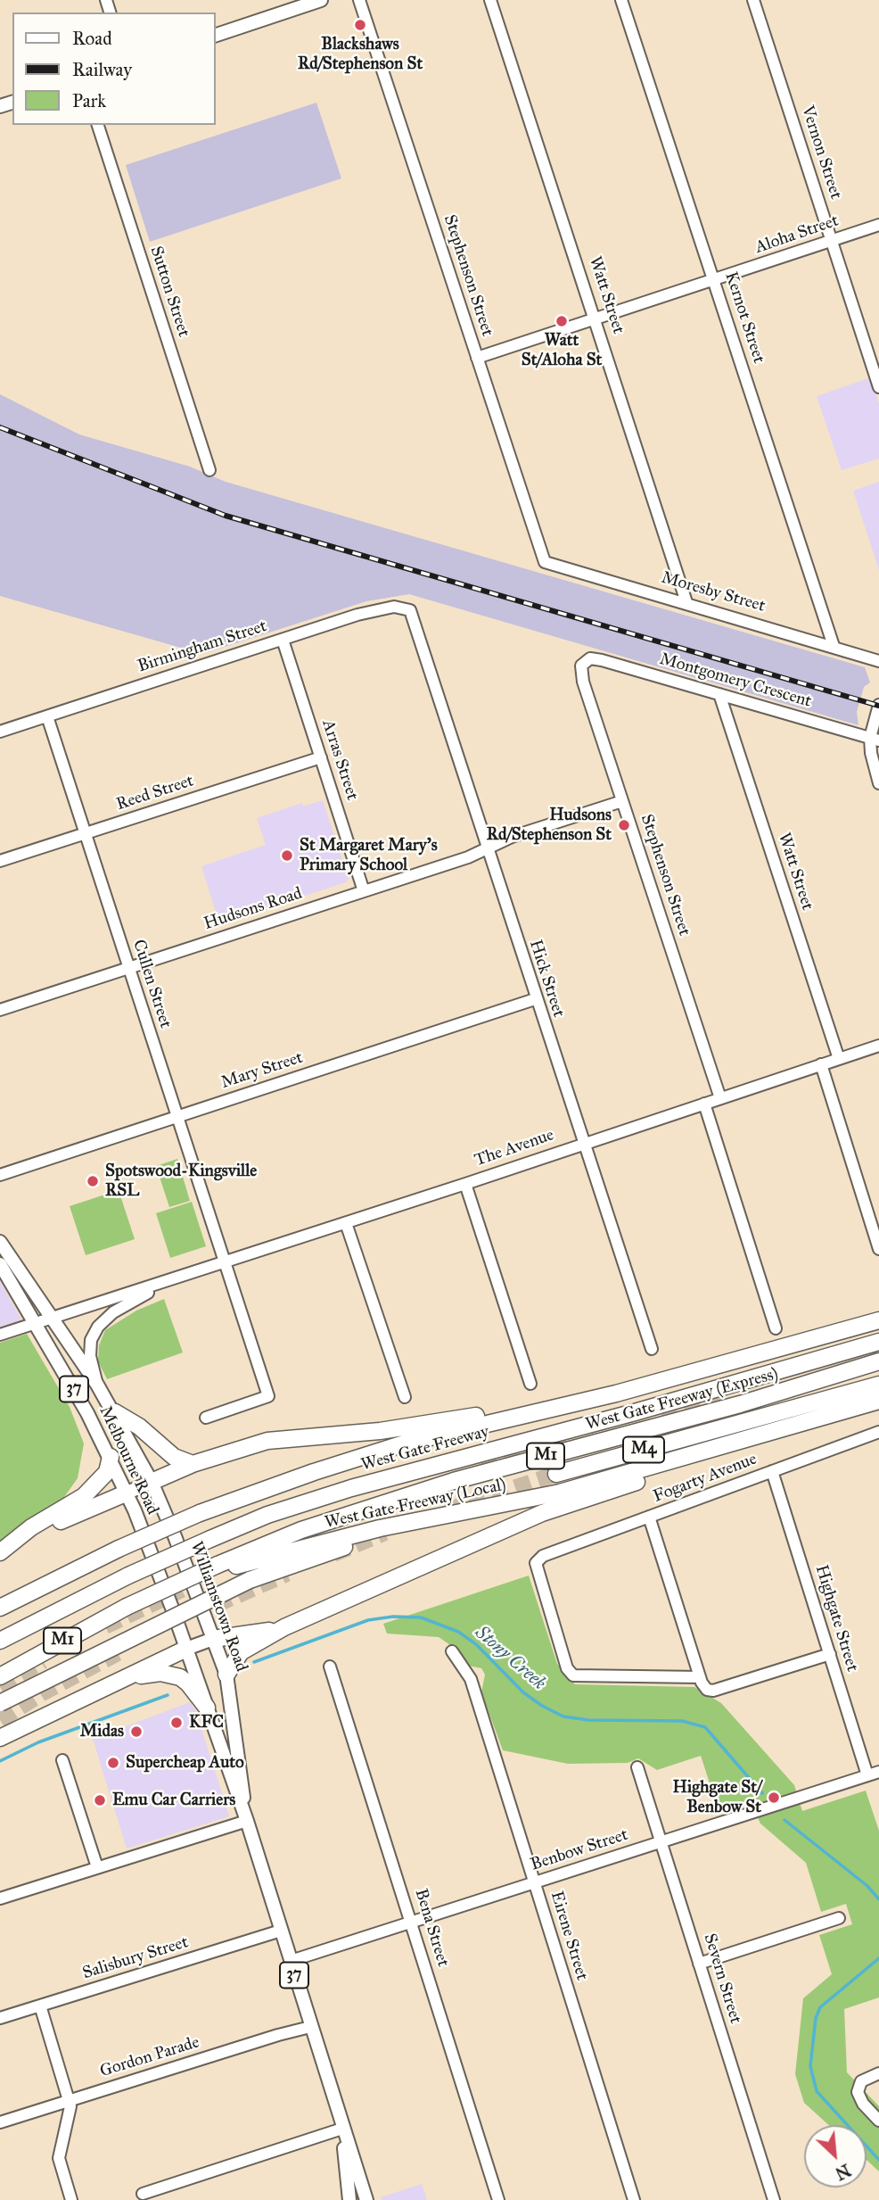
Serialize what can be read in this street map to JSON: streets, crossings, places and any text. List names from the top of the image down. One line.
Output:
{"streets":{"highway":["West Gate Freeway (Express)","West Gate Freeway","M4","M1","West Gate Freeway (Local)"],"main road":["37","Melbourne Road","Williamstown Road"],"street":["Vernon Street","Aloha Street","Stephenson Street","Sutton Street","Watt Street","Kernot Street","Moresby Street","Birmingham Street","Montgomery Crescent","Arras Street","Reed Street","Hudsons Road","Hick Street","Cullen Street","Mary Street","The Avenue","Fogarty Avenue","Highgate Street","Benbow Street","Bena Street","Eirene Street","Salisbury Street","Severn Street","Gordon Parade"]},"crossings":[["Vernon Street","Aloha Street"],["Aloha Street","Stephenson Street"],["Aloha Street","Watt Street"],["Aloha Street","Kernot Street"],["Stephenson Street","Moresby Street"],["Stephenson Street","Montgomery Crescent"],["Stephenson Street","Hudsons Road"],["Stephenson Street","The Avenue"],["Watt Street","Moresby Street"],["Watt Street","Montgomery Crescent"],["Watt Street","The Avenue"],["Kernot Street","Moresby Street"],["Birmingham Street","Arras Street"],["Birmingham Street","Hick Street"],["Birmingham Street","Cullen Street"],["Arras Street","Reed Street"],["Arras Street","Hudsons Road"],["Reed Street","Cullen Street"],["Hudsons Road","Hick Street"],["Hudsons Road","Cullen Street"],["Hick Street","Mary Street"],["Hick Street","The Avenue"],["Cullen Street","Mary Street"],["Cullen Street","The Avenue"],["The Avenue","Melbourne Road"],["West Gate Freeway (Express)","West Gate Freeway (Local)"],["Melbourne Road","Williamstown Road"],["Fogarty Avenue","Highgate Street"],["Williamstown Road","Benbow Street"],["Williamstown Road","Salisbury Street"],["Williamstown Road","Gordon Parade"],["Highgate Street","Benbow Street"],["Benbow Street","Bena Street"],["Benbow Street","Eirene Street"],["Benbow Street","Severn Street"]],"water":["Stony Creek"],"places":["Blackshaws Rd/Stephenson St","Watt St/Aloha St","Hudsons Rd/Stephenson St","St Margaret Mary's Primary School","Spotswood-Kingsville RSL","KFC","Midas","Supercheap Auto","Highgate St/ Benbow St","Emu Car Carriers"],"legend":["Road","Railway","Park"],"north":"bottom right"}
